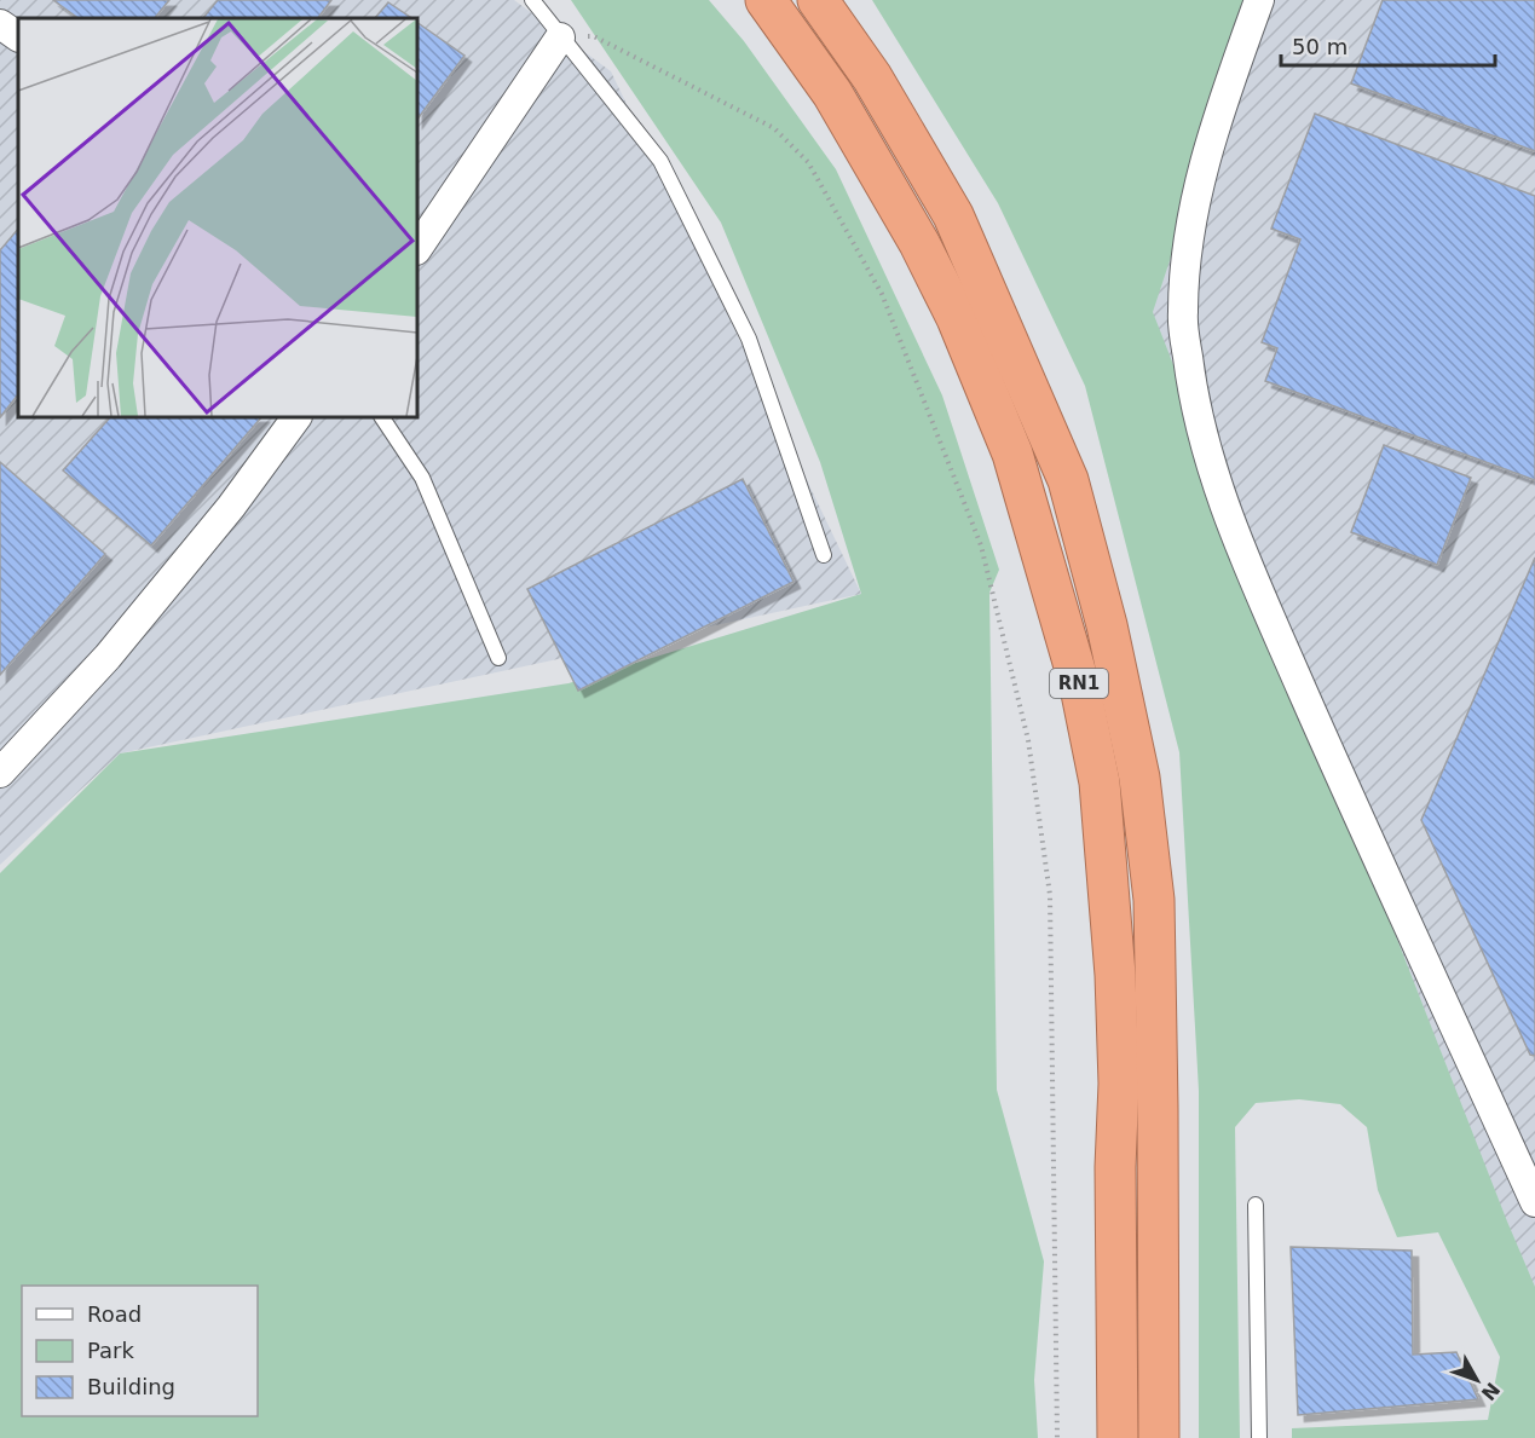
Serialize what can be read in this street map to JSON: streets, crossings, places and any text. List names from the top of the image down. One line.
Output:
{"streets":{"highway":["RN1"]},"legend":["Road","Park","Building"],"scale_bar":"50 m","north":"bottom right"}
